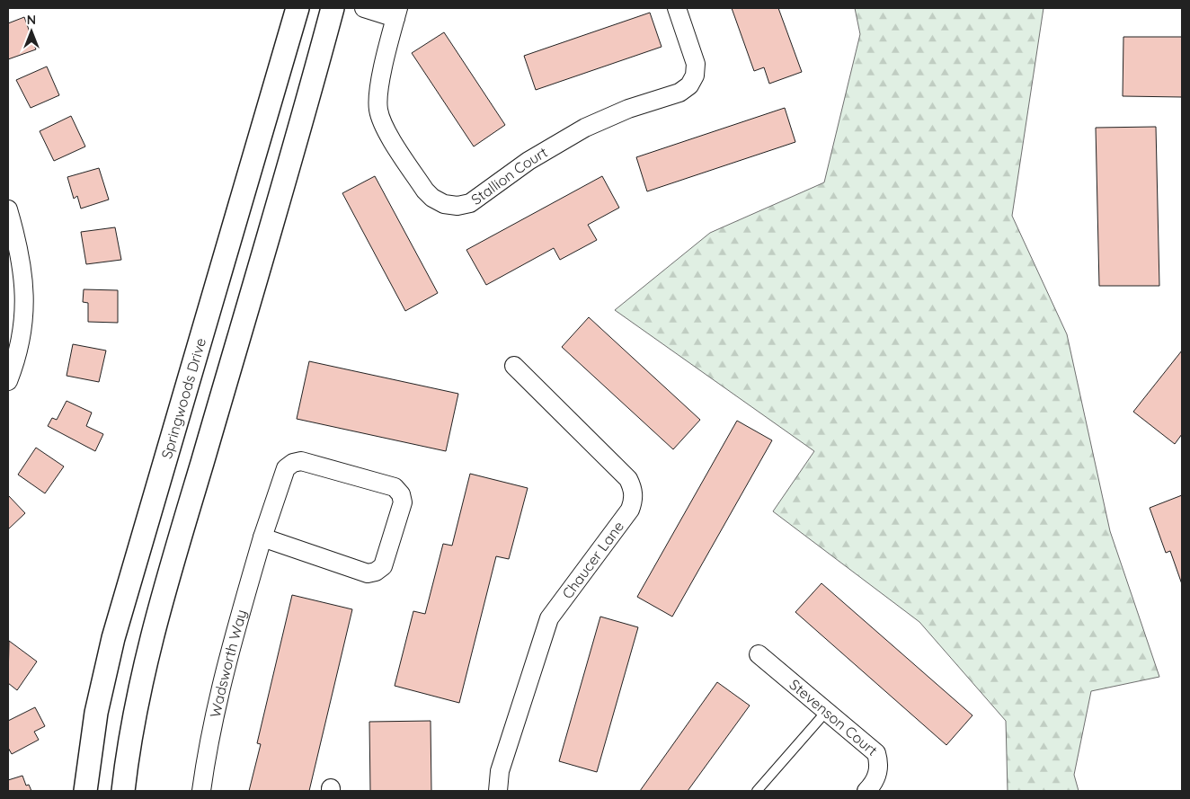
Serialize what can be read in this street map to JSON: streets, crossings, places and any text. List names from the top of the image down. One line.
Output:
{"streets":{"street":["Stallion Court","Springwoods Drive","Chaucer Lane","Wadsworth Way","Stevenson Court"]},"north":"top"}
